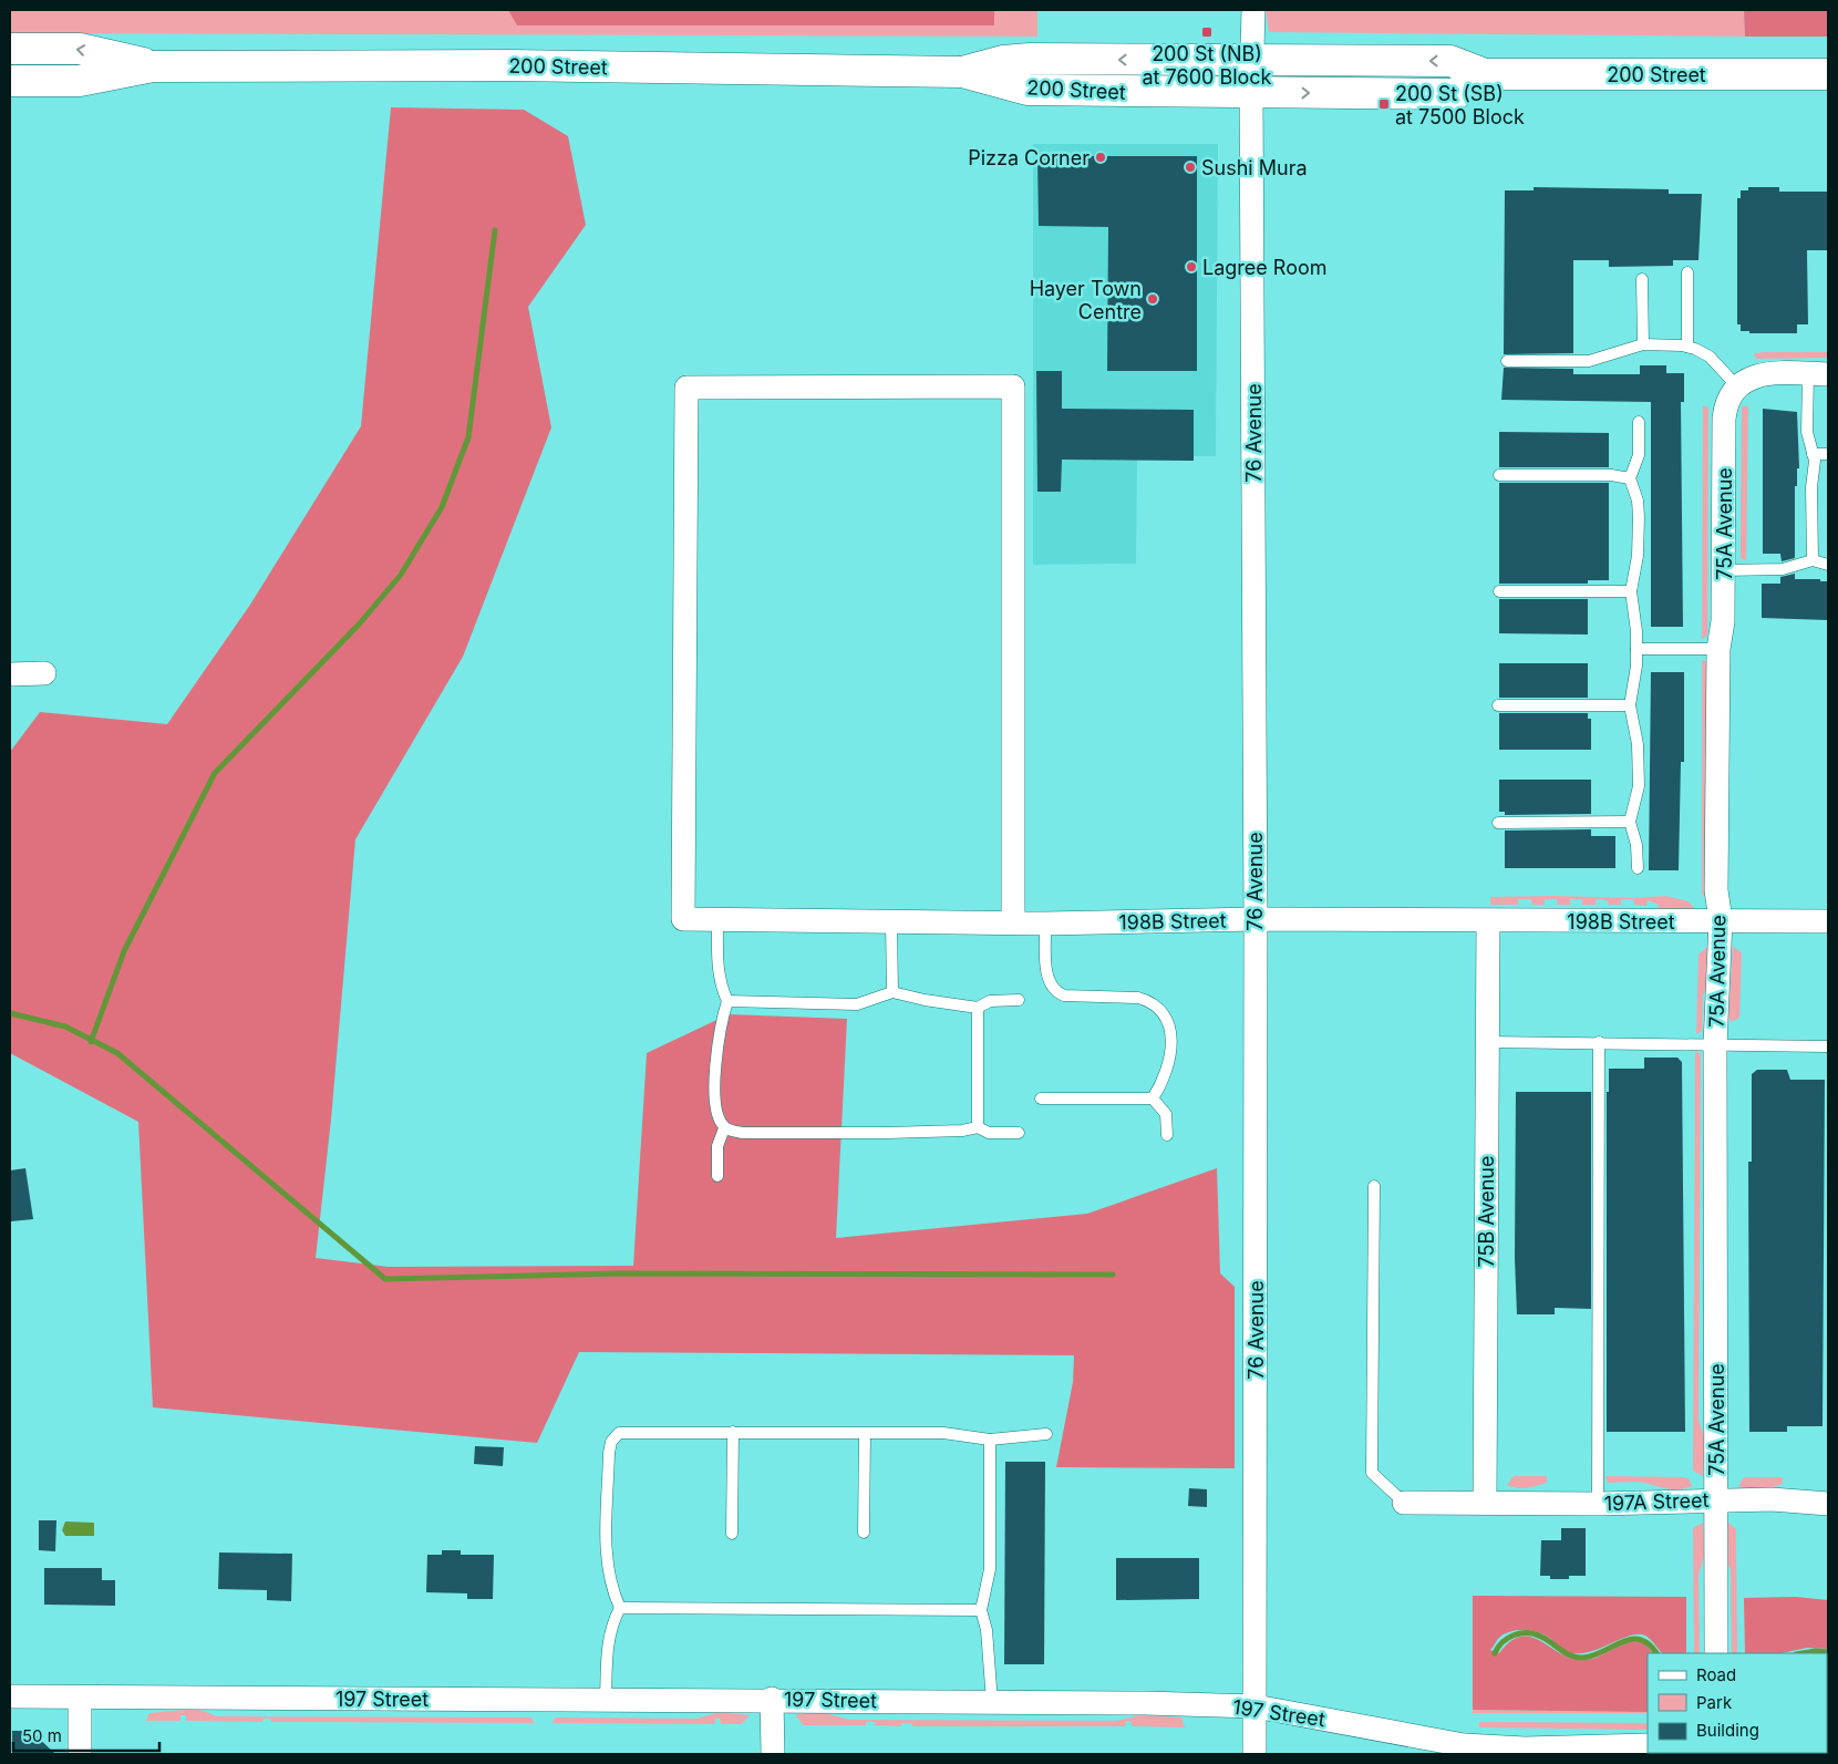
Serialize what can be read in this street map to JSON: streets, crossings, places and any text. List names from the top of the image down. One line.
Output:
{"streets":{"main road":["200 Street"],"street":["76 Avenue","75A Avenue","198B Street","75B Avenue","197A Street","197 Street"]},"crossings":[["200 Street","76 Avenue"],["76 Avenue","198B Street"],["76 Avenue","197 Street"],["75A Avenue","198B Street"],["75A Avenue","197A Street"],["198B Street","75B Avenue"],["75B Avenue","197A Street"]],"places":{"transit":["200 St (NB) at 7600 Block","200 St (SB) at 7500 Block"],"other":["Pizza Corner","Sushi Mura","Lagree Room","Hayer Town Centre"]},"legend":["Road","Park","Building"],"scale_bar":"50 m"}
